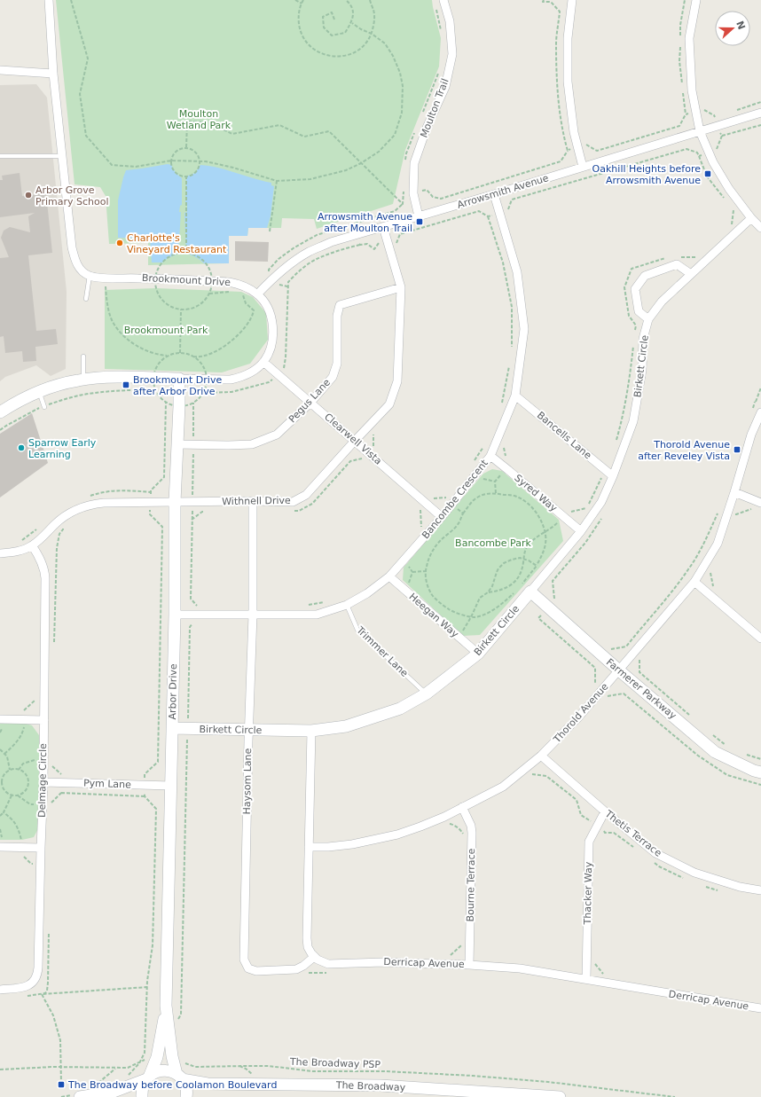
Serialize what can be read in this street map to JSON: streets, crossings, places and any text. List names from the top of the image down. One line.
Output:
{"streets":{"street":["Moulton Trail","Arrowsmith Avenue","Brookmount Drive","Birkett Circle","Pegus Lane","Bancells Lane","Clearwell Vista","Syred Way","Bancombe Crescent","Withnell Drive","Heegan Way","Farmerer Parkway","Arbor Drive","Thorold Avenue","Delmage Circle","Haysom Lane","Pym Lane","Thetis Terrace","Bourne Terrace","Thacker Way","Derricap Avenue","The Broadway"],"lane":["Trimmer Lane"],"path":["The Broadway PSP"]},"crossings":[["Moulton Trail","Arrowsmith Avenue"],["Arrowsmith Avenue","Brookmount Drive"],["Arrowsmith Avenue","Bancombe Crescent"],["Arrowsmith Avenue","Withnell Drive"],["Brookmount Drive","Clearwell Vista"],["Brookmount Drive","Arbor Drive"],["Birkett Circle","Bancells Lane"],["Birkett Circle","Syred Way"],["Birkett Circle","Heegan Way"],["Birkett Circle","Trimmer Lane"],["Birkett Circle","Farmerer Parkway"],["Birkett Circle","Arbor Drive"],["Birkett Circle","Haysom Lane"],["Pegus Lane","Clearwell Vista"],["Pegus Lane","Withnell Drive"],["Pegus Lane","Arbor Drive"],["Bancells Lane","Bancombe Crescent"],["Clearwell Vista","Bancombe Crescent"],["Clearwell Vista","Withnell Drive"],["Syred Way","Bancombe Crescent"],["Bancombe Crescent","Heegan Way"],["Bancombe Crescent","Trimmer Lane"],["Bancombe Crescent","Arbor Drive"],["Bancombe Crescent","Haysom Lane"],["Withnell Drive","Arbor Drive"],["Withnell Drive","Delmage Circle"],["Withnell Drive","Haysom Lane"],["Farmerer Parkway","Thorold Avenue"],["Arbor Drive","Pym Lane"],["Thorold Avenue","Thetis Terrace"],["Thorold Avenue","Bourne Terrace"],["Delmage Circle","Pym Lane"],["Haysom Lane","Derricap Avenue"],["Thetis Terrace","Thacker Way"],["Bourne Terrace","Derricap Avenue"],["Thacker Way","Derricap Avenue"]],"parks":["Moulton Wetland Park","Brookmount Park","Bancombe Park"],"places":{"transit":["Oakhill Heights before Arrowsmith Avenue","Arrowsmith Avenue after Moulton Trail","Brookmount Drive after Arbor Drive","Thorold Avenue after Reveley Vista","The Broadway before Coolamon Boulevard"],"other":["Arbor Grove Primary School","Charlotte's Vineyard Restaurant","Sparrow Early Learning"]},"north":"right"}
